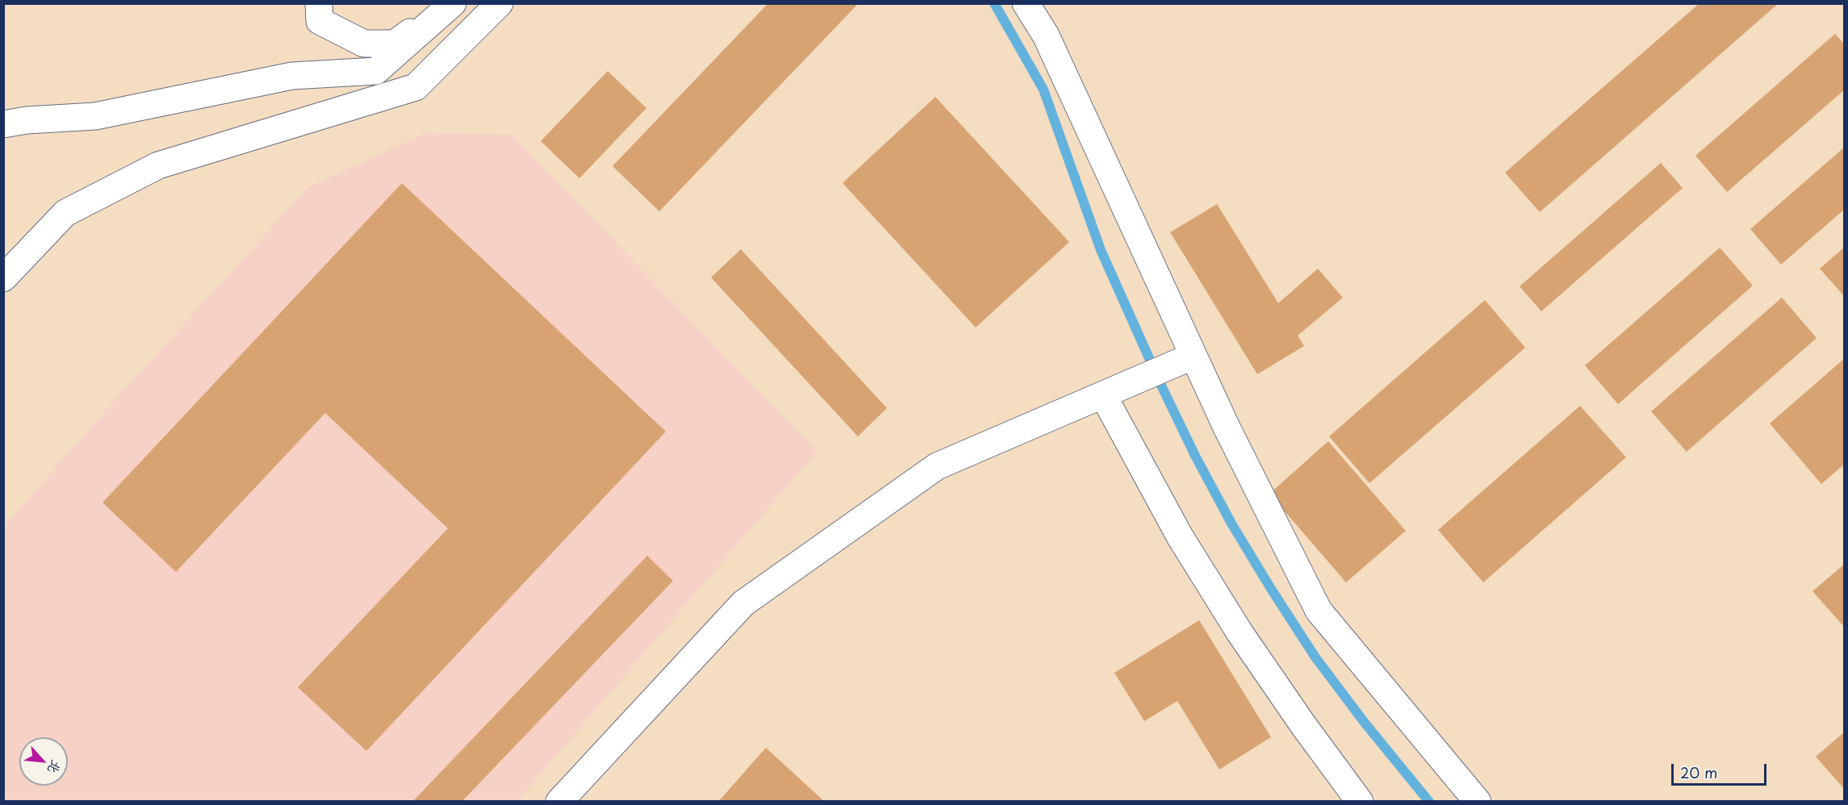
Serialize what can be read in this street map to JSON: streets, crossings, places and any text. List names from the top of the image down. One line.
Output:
{"scale_bar":"20 m","north":"bottom right"}
